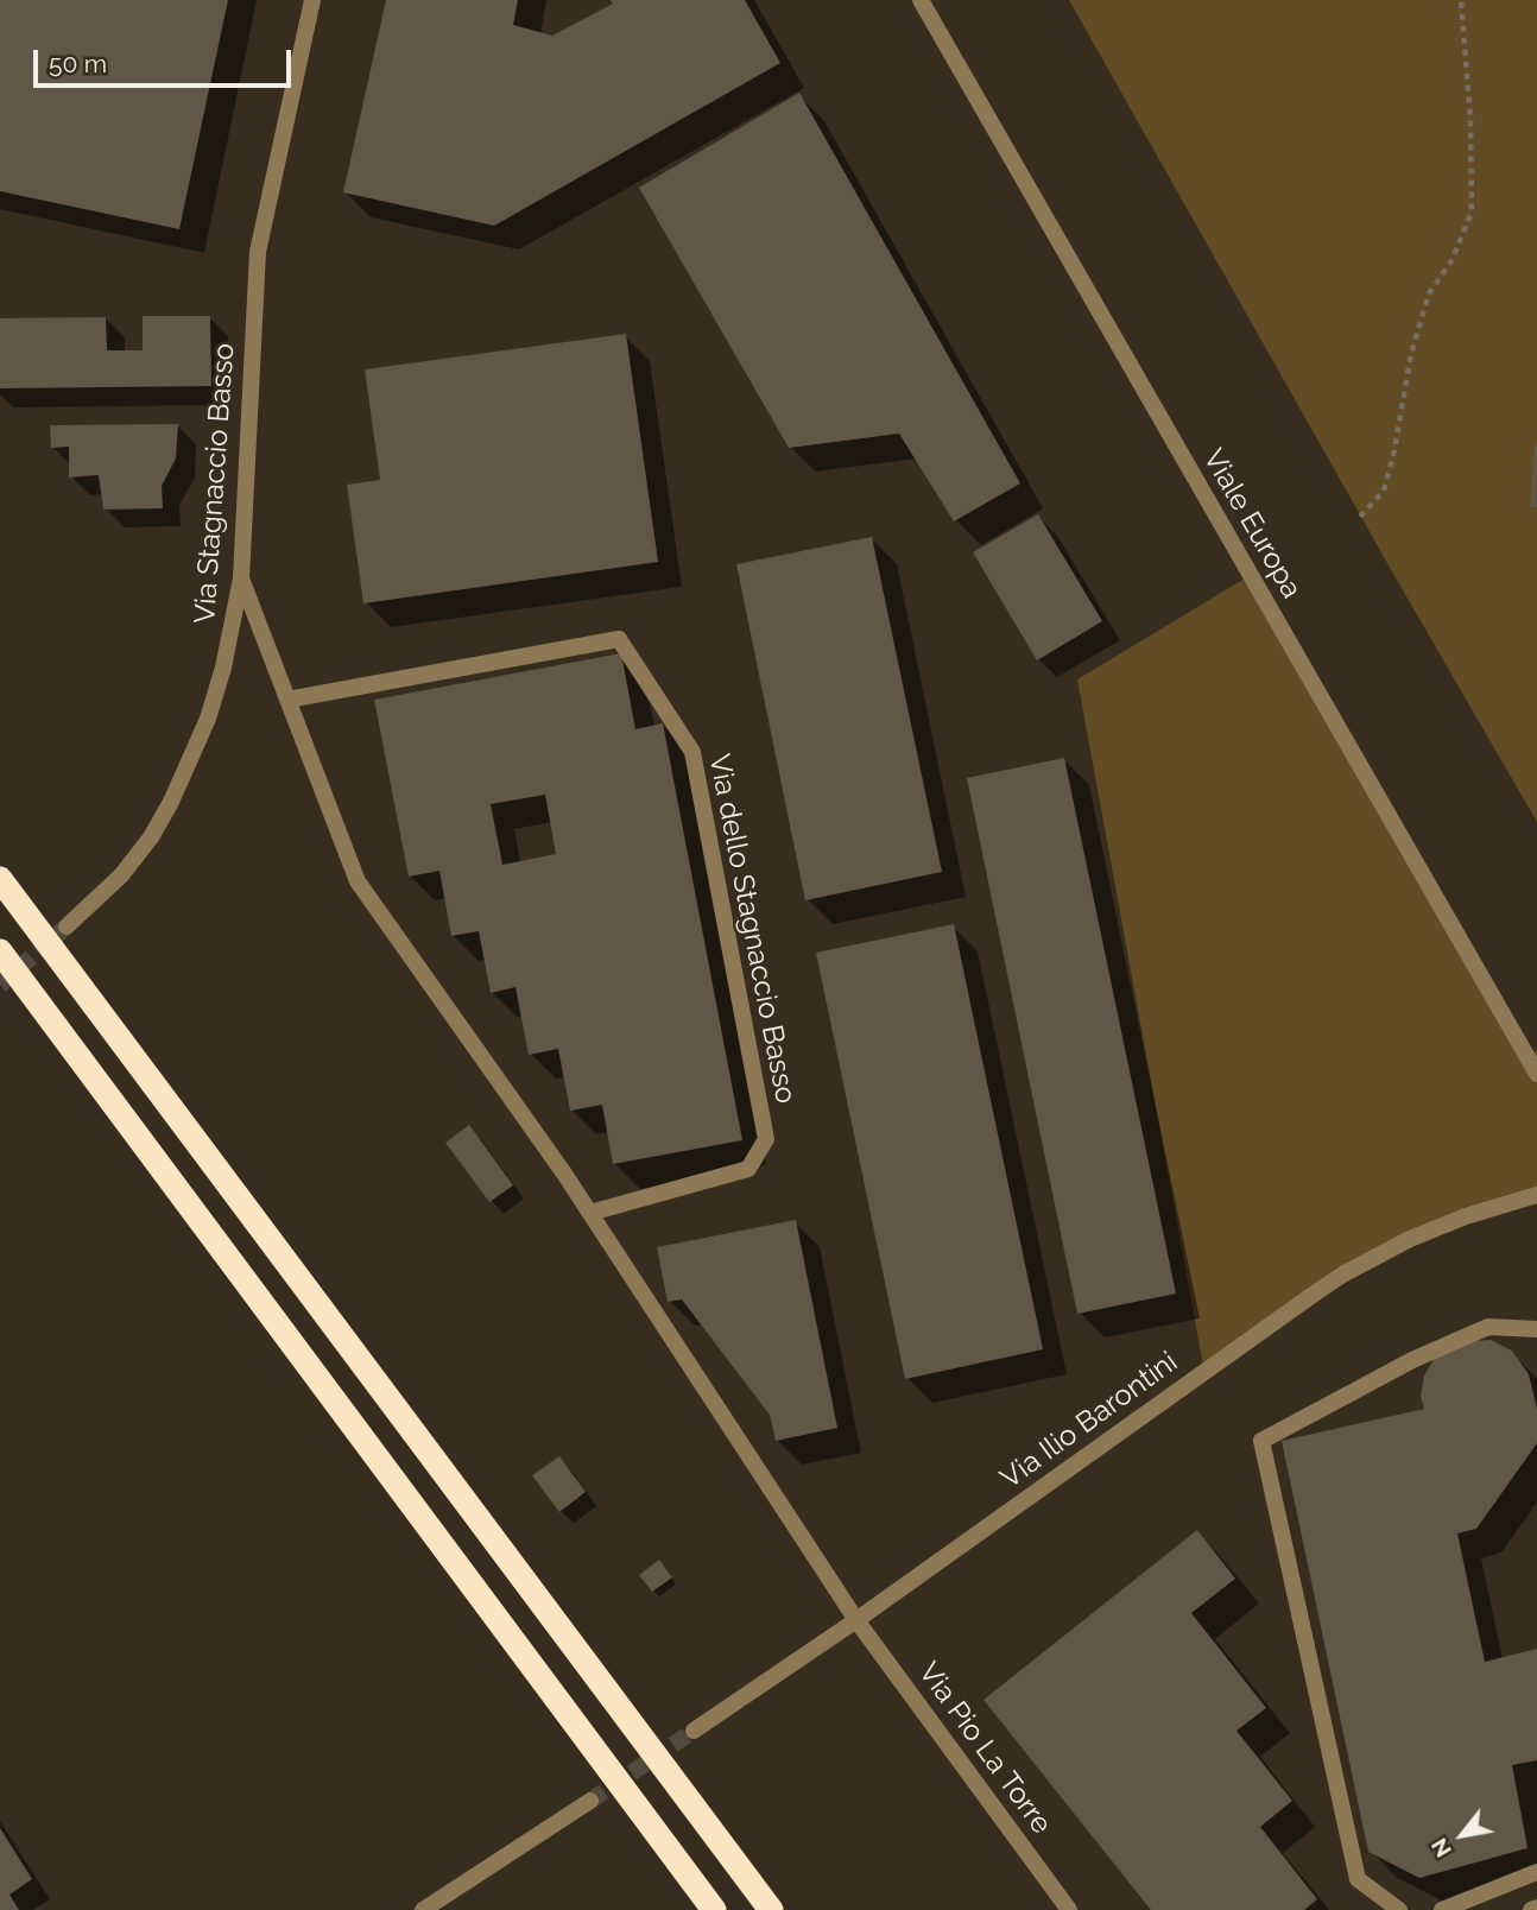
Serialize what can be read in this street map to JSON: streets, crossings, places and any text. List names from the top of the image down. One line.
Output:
{"streets":{"street":["Via Stagnaccio Basso","Viale Europa","Via dello Stagnaccio Basso","Via Ilio Barontini","Via Pio La Torre"]},"crossings":[["Via Ilio Barontini","Via Pio La Torre"]],"scale_bar":"50 m","north":"bottom left"}
